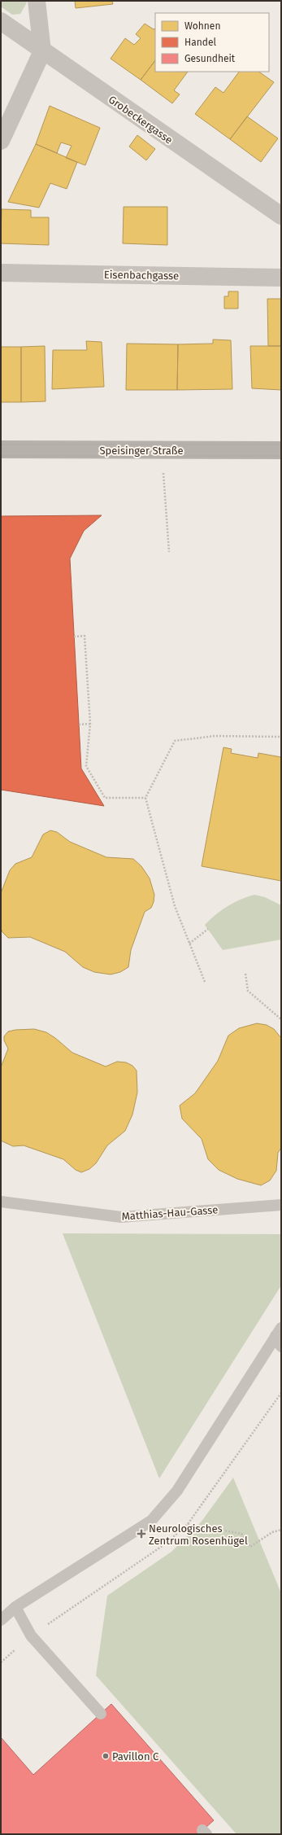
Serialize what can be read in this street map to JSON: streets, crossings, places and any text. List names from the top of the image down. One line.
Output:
{"streets":{"main road":["Speisinger Straße"],"street":["Grobeckergasse","Eisenbachgasse"],"lane":["Matthias-Hau-Gasse"]},"places":{"health":["Neurologisches Zentrum Rosenhügel"],"other":["Pavillon C"]},"legend":["Wohnen","Handel","Gesundheit"]}
